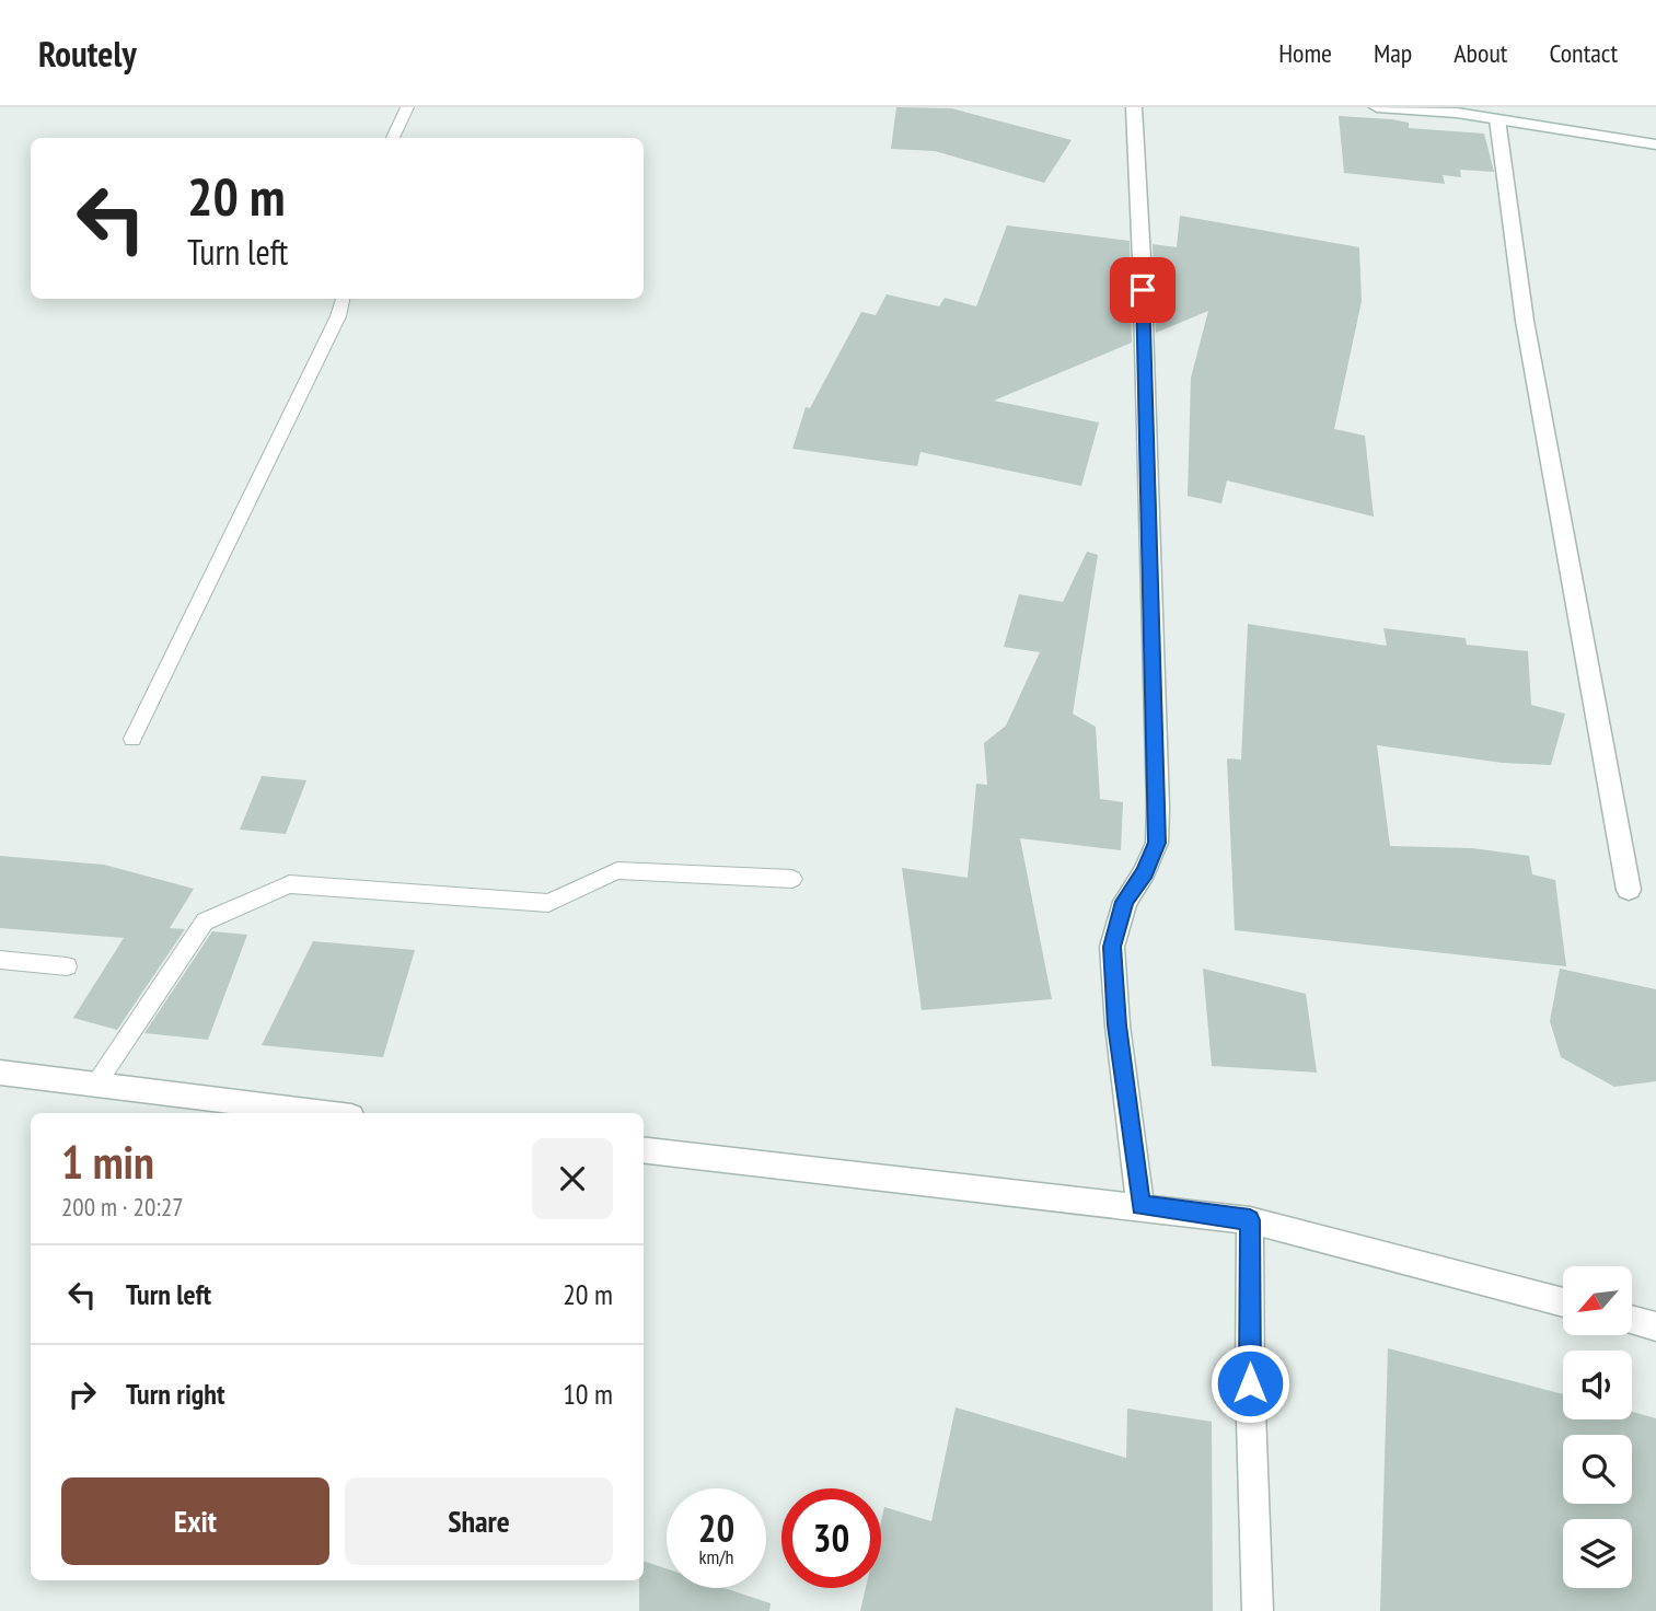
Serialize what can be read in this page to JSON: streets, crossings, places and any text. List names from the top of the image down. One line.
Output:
{"north":"bottom left","page":{"header":"Routely","nav":["Home","Map","About","Contact"],"turn":["20 m","Turn left"],"heading":["1 min","200 m · 20:27"],"list":[{"name":"Turn left","value":"20 m"},{"name":"Turn right","value":"10 m"}],"buttons":["Exit","Share"],"speed":"20 km/h","limit":"30"}}
